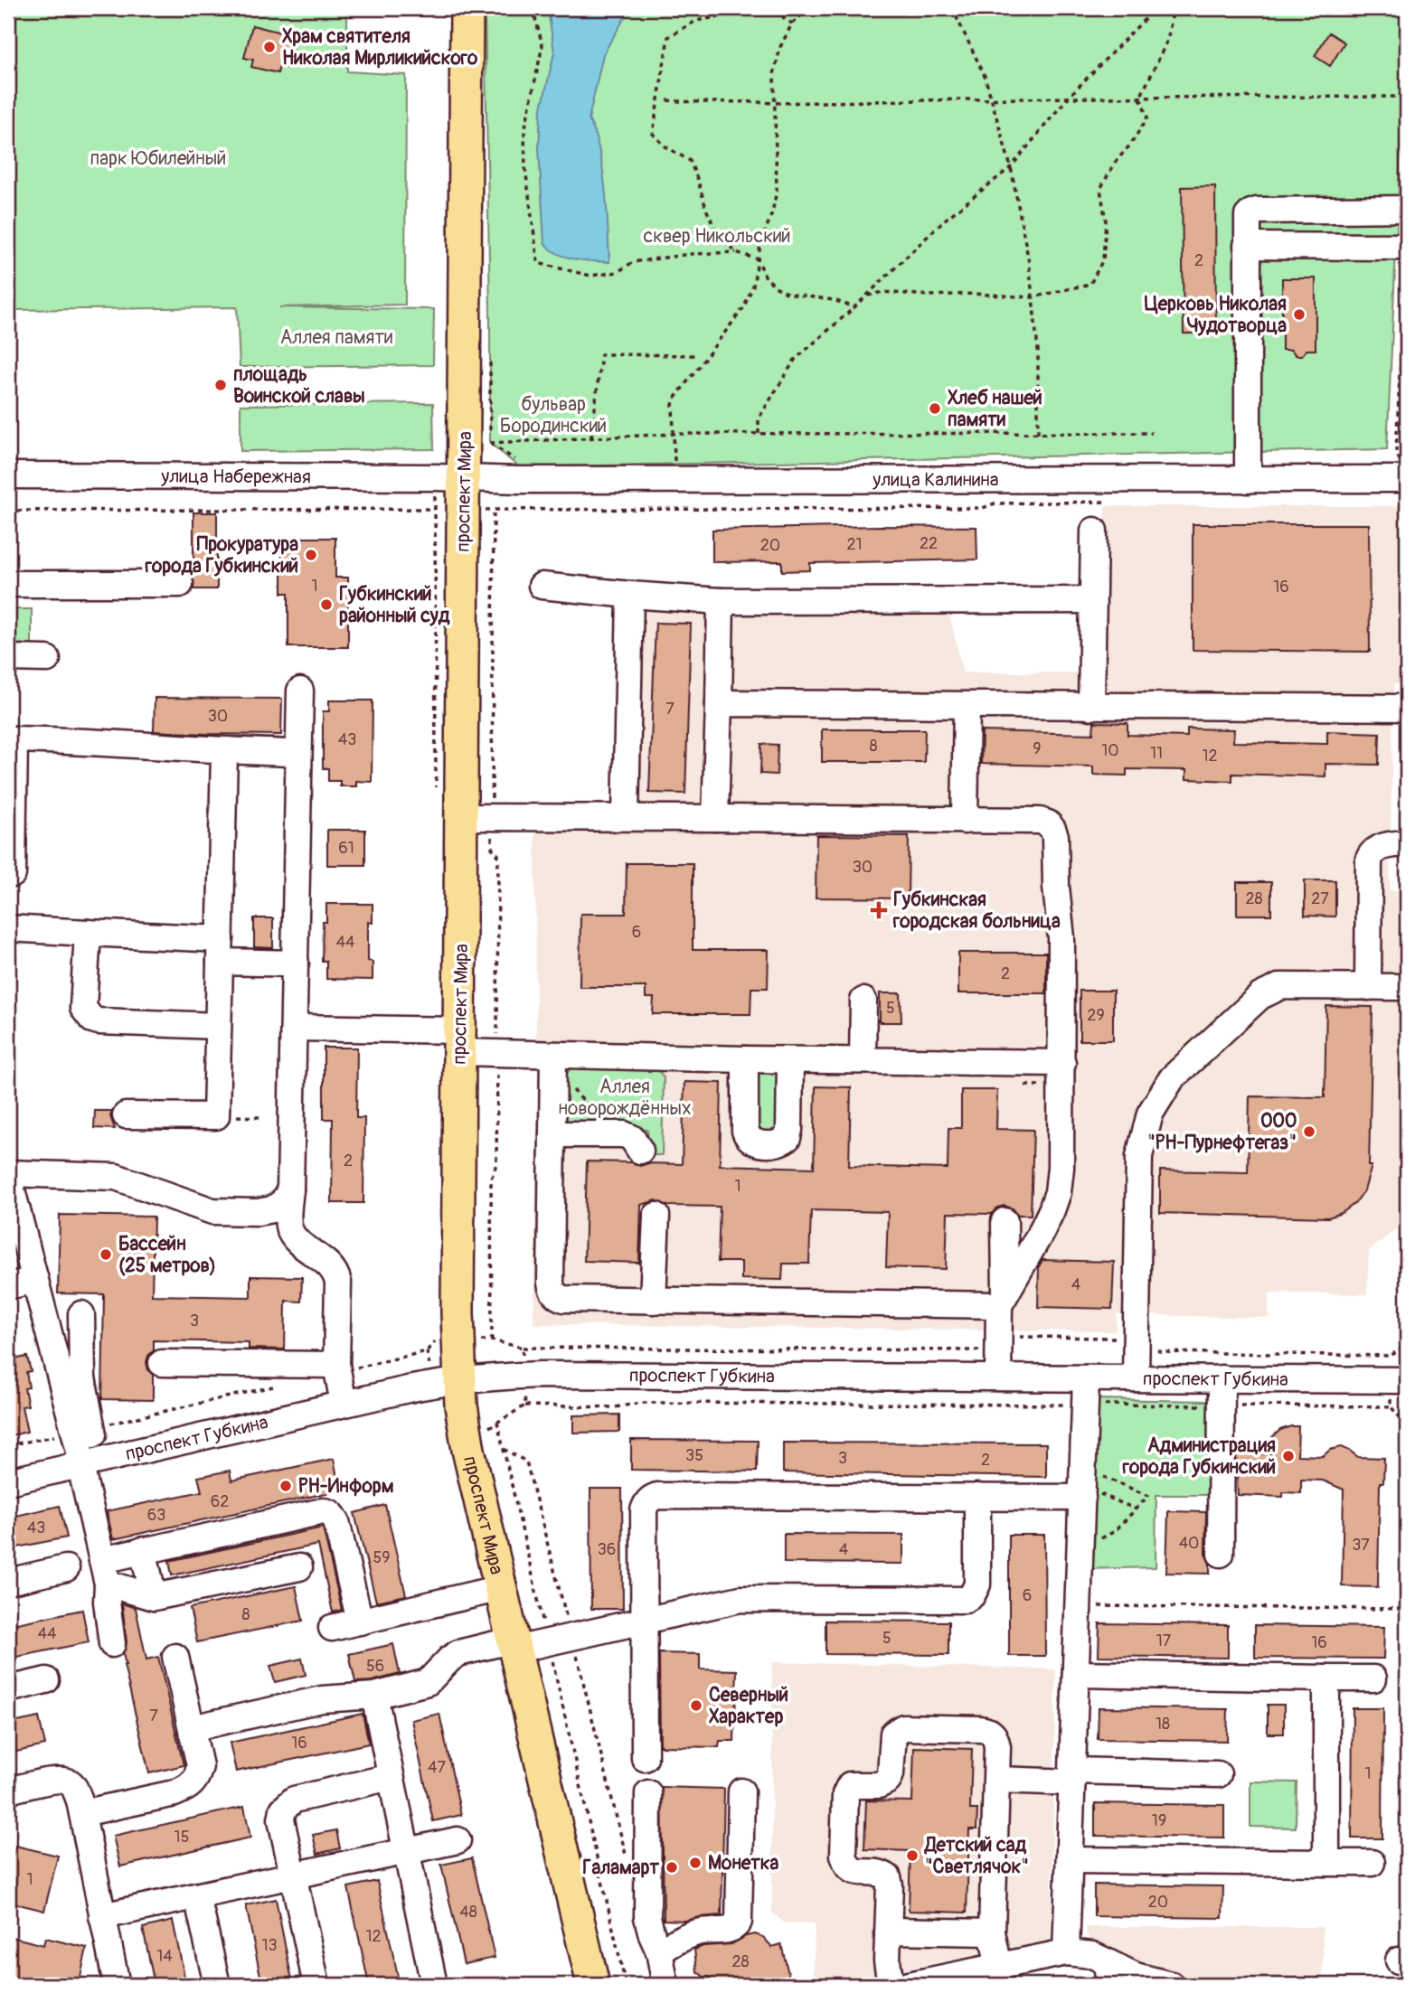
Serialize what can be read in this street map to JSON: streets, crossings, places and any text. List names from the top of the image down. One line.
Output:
{"streets":{"main road":["проспект Мира"],"street":["улица Набережная","улица Калинина","проспект Губкина"]},"crossings":[["улица Набережная","улица Калинина"],["улица Набережная","проспект Мира"],["улица Калинина","проспект Мира"],["проспект Мира","проспект Губкина"]],"parks":["парк Юбилейный","сквер Никольский","Аллея памяти","бульвар Бородинский","Аллея новорождённых"],"places":{"other":["Храм святителя Николая Мирликийского","Церковь Николая Чудотворца","площадь Воинской славы","Хлеб нашей памяти","Прокуратура города Губкинский","Губкинский районный суд","ООО \"РН-Пурнефтегаз\"","Бассейн (25 метров)","Администрация города Губкинский","РН-Информ","Северный Характер","Детский сад \"Светлячок\"","Монетка","Галамарт"],"health":["Губкинская городская больница"]},"house_numbers":["2","22","21","20","1","16","7","30","43","8","9","10","11","12","61","30","28","27","6","44","2","5","29","2","1","4","3","35","3","2","62","63","43","40","37","36","4","59","6","8","44","5","17","16","56","7","18","16","47","1","19","15","1","20","48","12","13","14","28"]}
